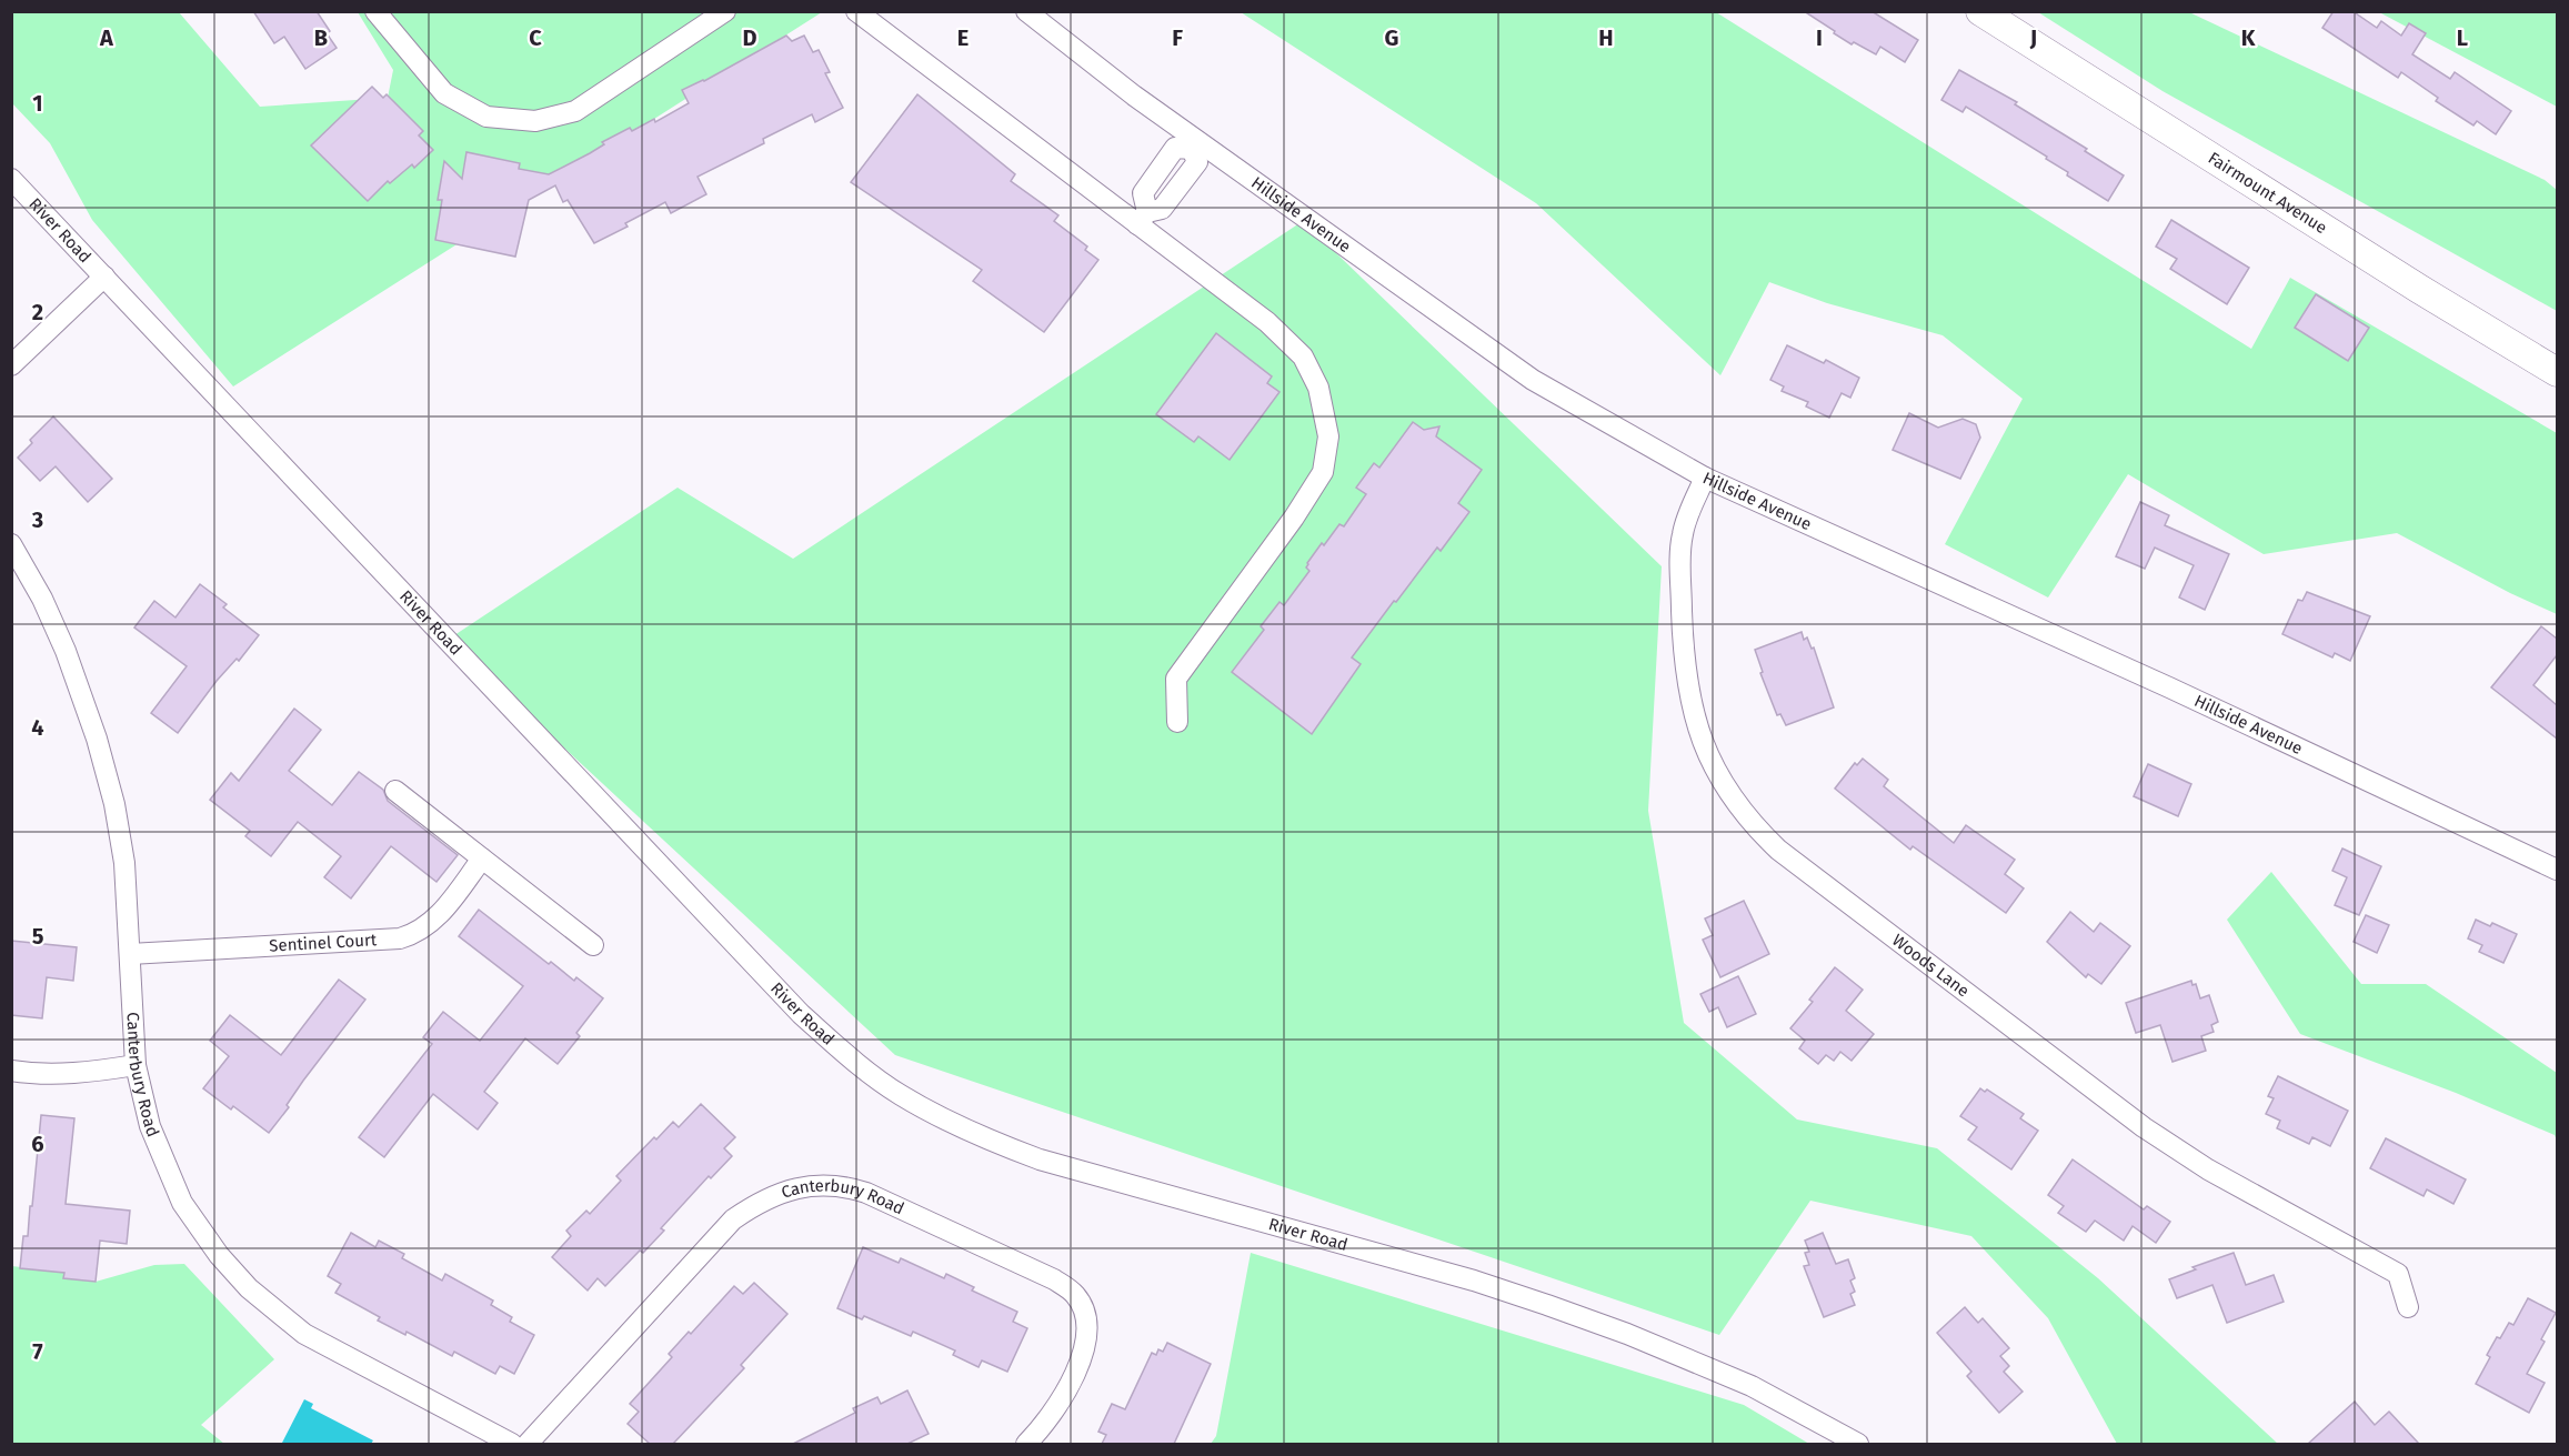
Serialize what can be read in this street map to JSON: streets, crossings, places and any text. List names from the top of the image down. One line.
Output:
{"streets":{"main road":["Fairmount Avenue"],"street":["Hillside Avenue","River Road","Sentinel Court","Woods Lane","Canterbury Road"]},"crossings":[["Hillside Avenue","Woods Lane"],["Sentinel Court","Canterbury Road"]],"grid":{"columns":["A","B","C","D","E","F","G","H","I","J","K","L"],"rows":["1","2","3","4","5","6","7"]}}
